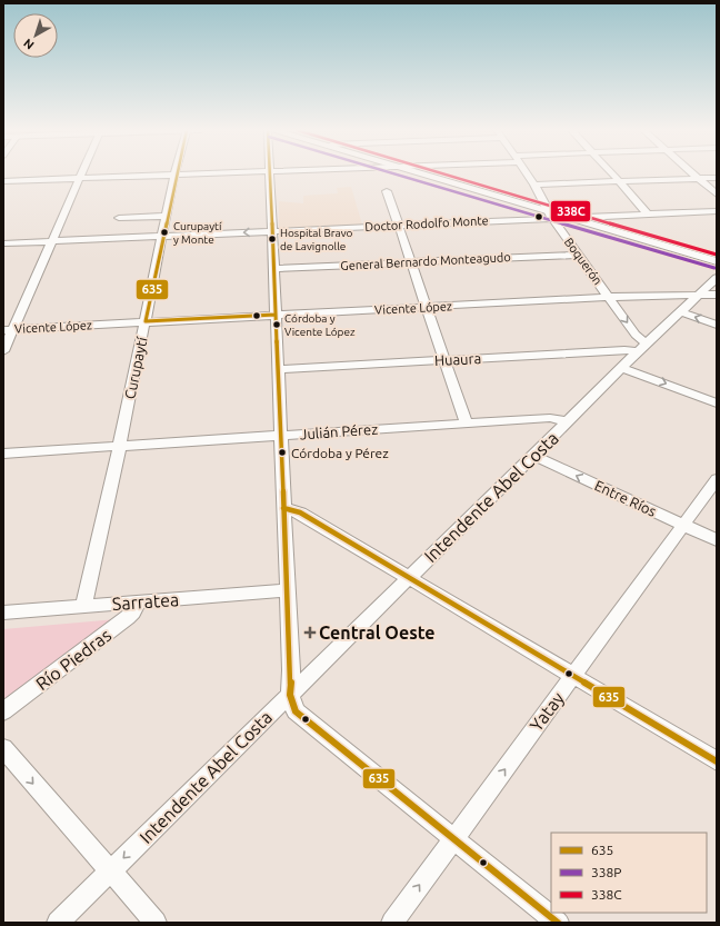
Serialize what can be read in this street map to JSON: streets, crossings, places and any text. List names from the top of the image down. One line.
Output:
{"streets":{"street":["Doctor Rodolfo Monte","General Bernardo Monteagudo","Boquerón","Vicente López","Huaura","Curupaytí","Julián Pérez","Intendente Abel Costa","Entre Ríos","Sarratea","Río Piedras","Yatay"]},"crossings":[["Doctor Rodolfo Monte","Boquerón"],["Doctor Rodolfo Monte","Curupaytí"],["General Bernardo Monteagudo","Boquerón"],["Boquerón","Vicente López"],["Boquerón","Huaura"],["Boquerón","Intendente Abel Costa"],["Vicente López","Curupaytí"],["Vicente López","Intendente Abel Costa"],["Huaura","Intendente Abel Costa"],["Curupaytí","Julián Pérez"],["Curupaytí","Sarratea"],["Julián Pérez","Intendente Abel Costa"],["Intendente Abel Costa","Entre Ríos"],["Entre Ríos","Yatay"],["Sarratea","Río Piedras"]],"one_way":["Entre Ríos","Yatay"],"places":{"other":["Curupaytí y Monte","Hospital Bravo de Lavignolle","Córdoba y Vicente López","Córdoba y Pérez"],"health":["Central Oeste"]},"lines":["transit line 635","transit line 338P","transit line 338C"],"legend":["635","338P","338C"],"north":"bottom left"}
